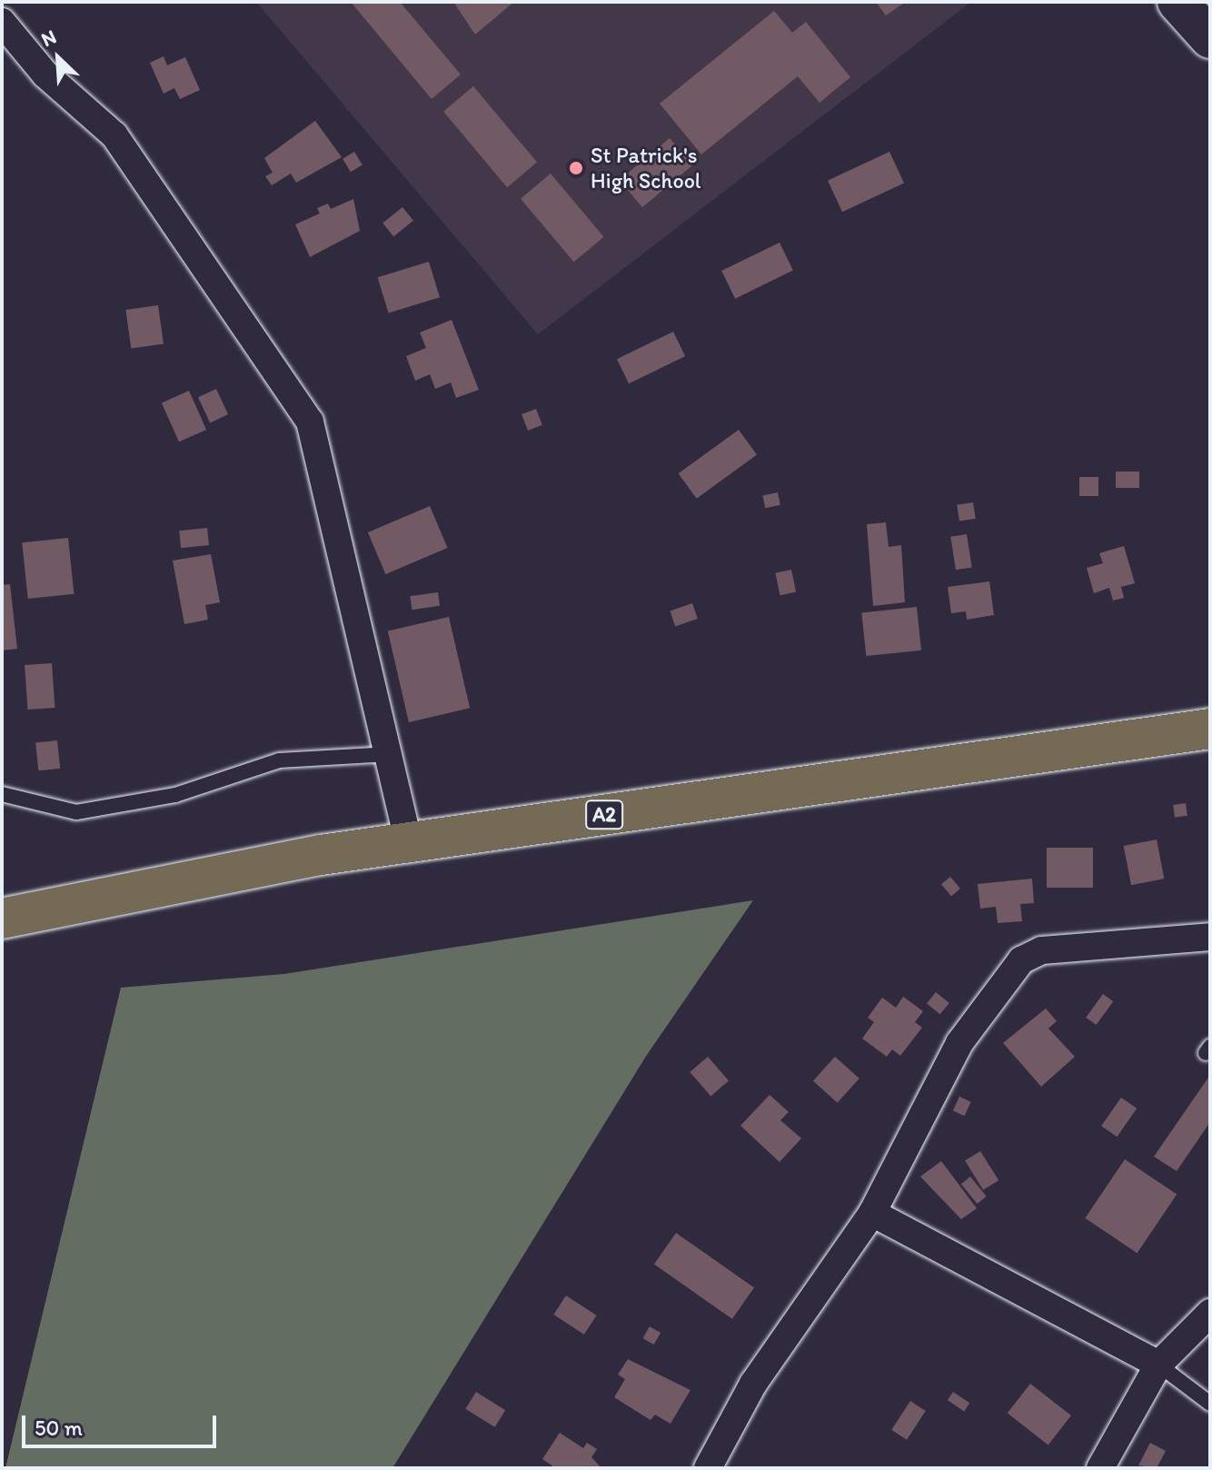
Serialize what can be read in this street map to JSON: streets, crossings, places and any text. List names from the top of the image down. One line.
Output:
{"streets":{"main road":["A2"]},"places":["St Patrick's High School"],"scale_bar":"50 m","north":"top left"}
